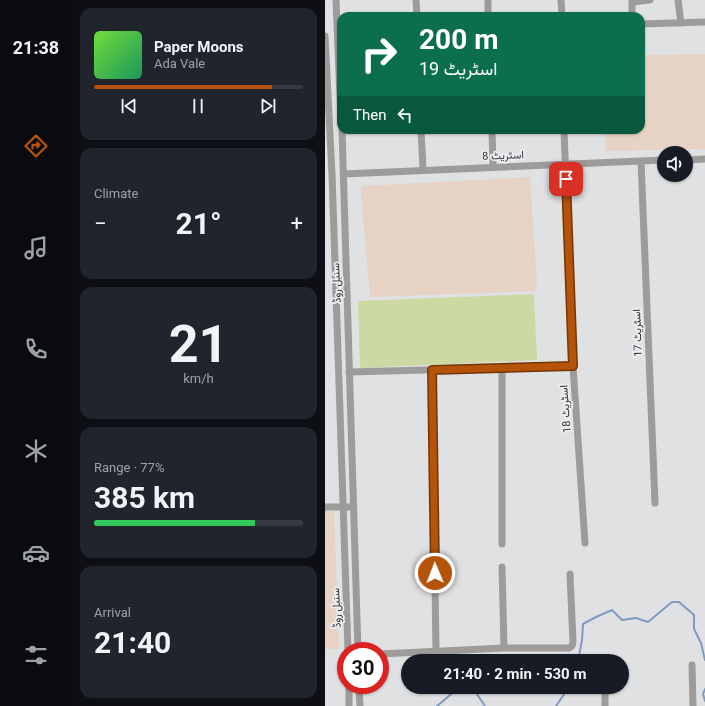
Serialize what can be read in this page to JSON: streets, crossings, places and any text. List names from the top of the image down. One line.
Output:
{"streets":{"street":["اسٹریٹ 8","سنبل روڈ","اسٹریٹ 17","اسٹریٹ 18"]},"crossings":[["اسٹریٹ 8","سنبل روڈ"],["اسٹریٹ 8","اسٹریٹ 17"],["اسٹریٹ 8","اسٹریٹ 18"]],"page":{"tabs":"21:38","turn":["200 m","اسٹریٹ 19"],"song":["Paper Moons","Ada Vale"],"then":"Then","tile":["Climate",["21","km/h"],["Range · 77%","385 km"],["Arrival","21:40"]],"heat":["−","21°","+"],"limit":"30","trip":"21:40 · 2 min · 530 m"}}
